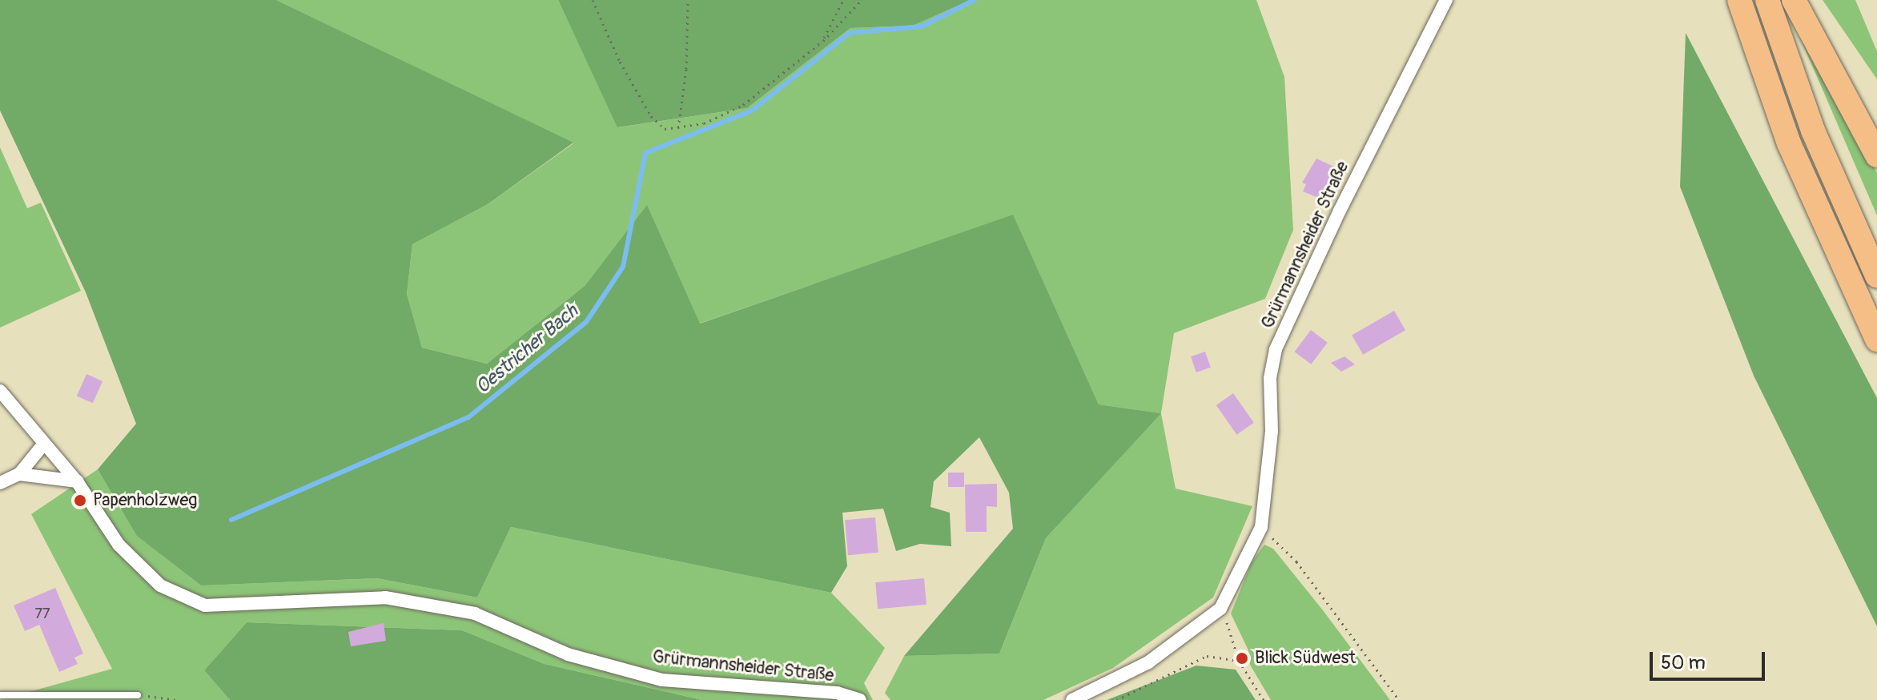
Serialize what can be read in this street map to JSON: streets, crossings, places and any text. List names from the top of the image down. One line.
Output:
{"streets":{"street":["Grürmannsheider Straße"]},"water":["Oestricher Bach"],"places":["Papenholzweg","Blick Südwest"],"house_numbers":["77"],"scale_bar":"50 m"}
